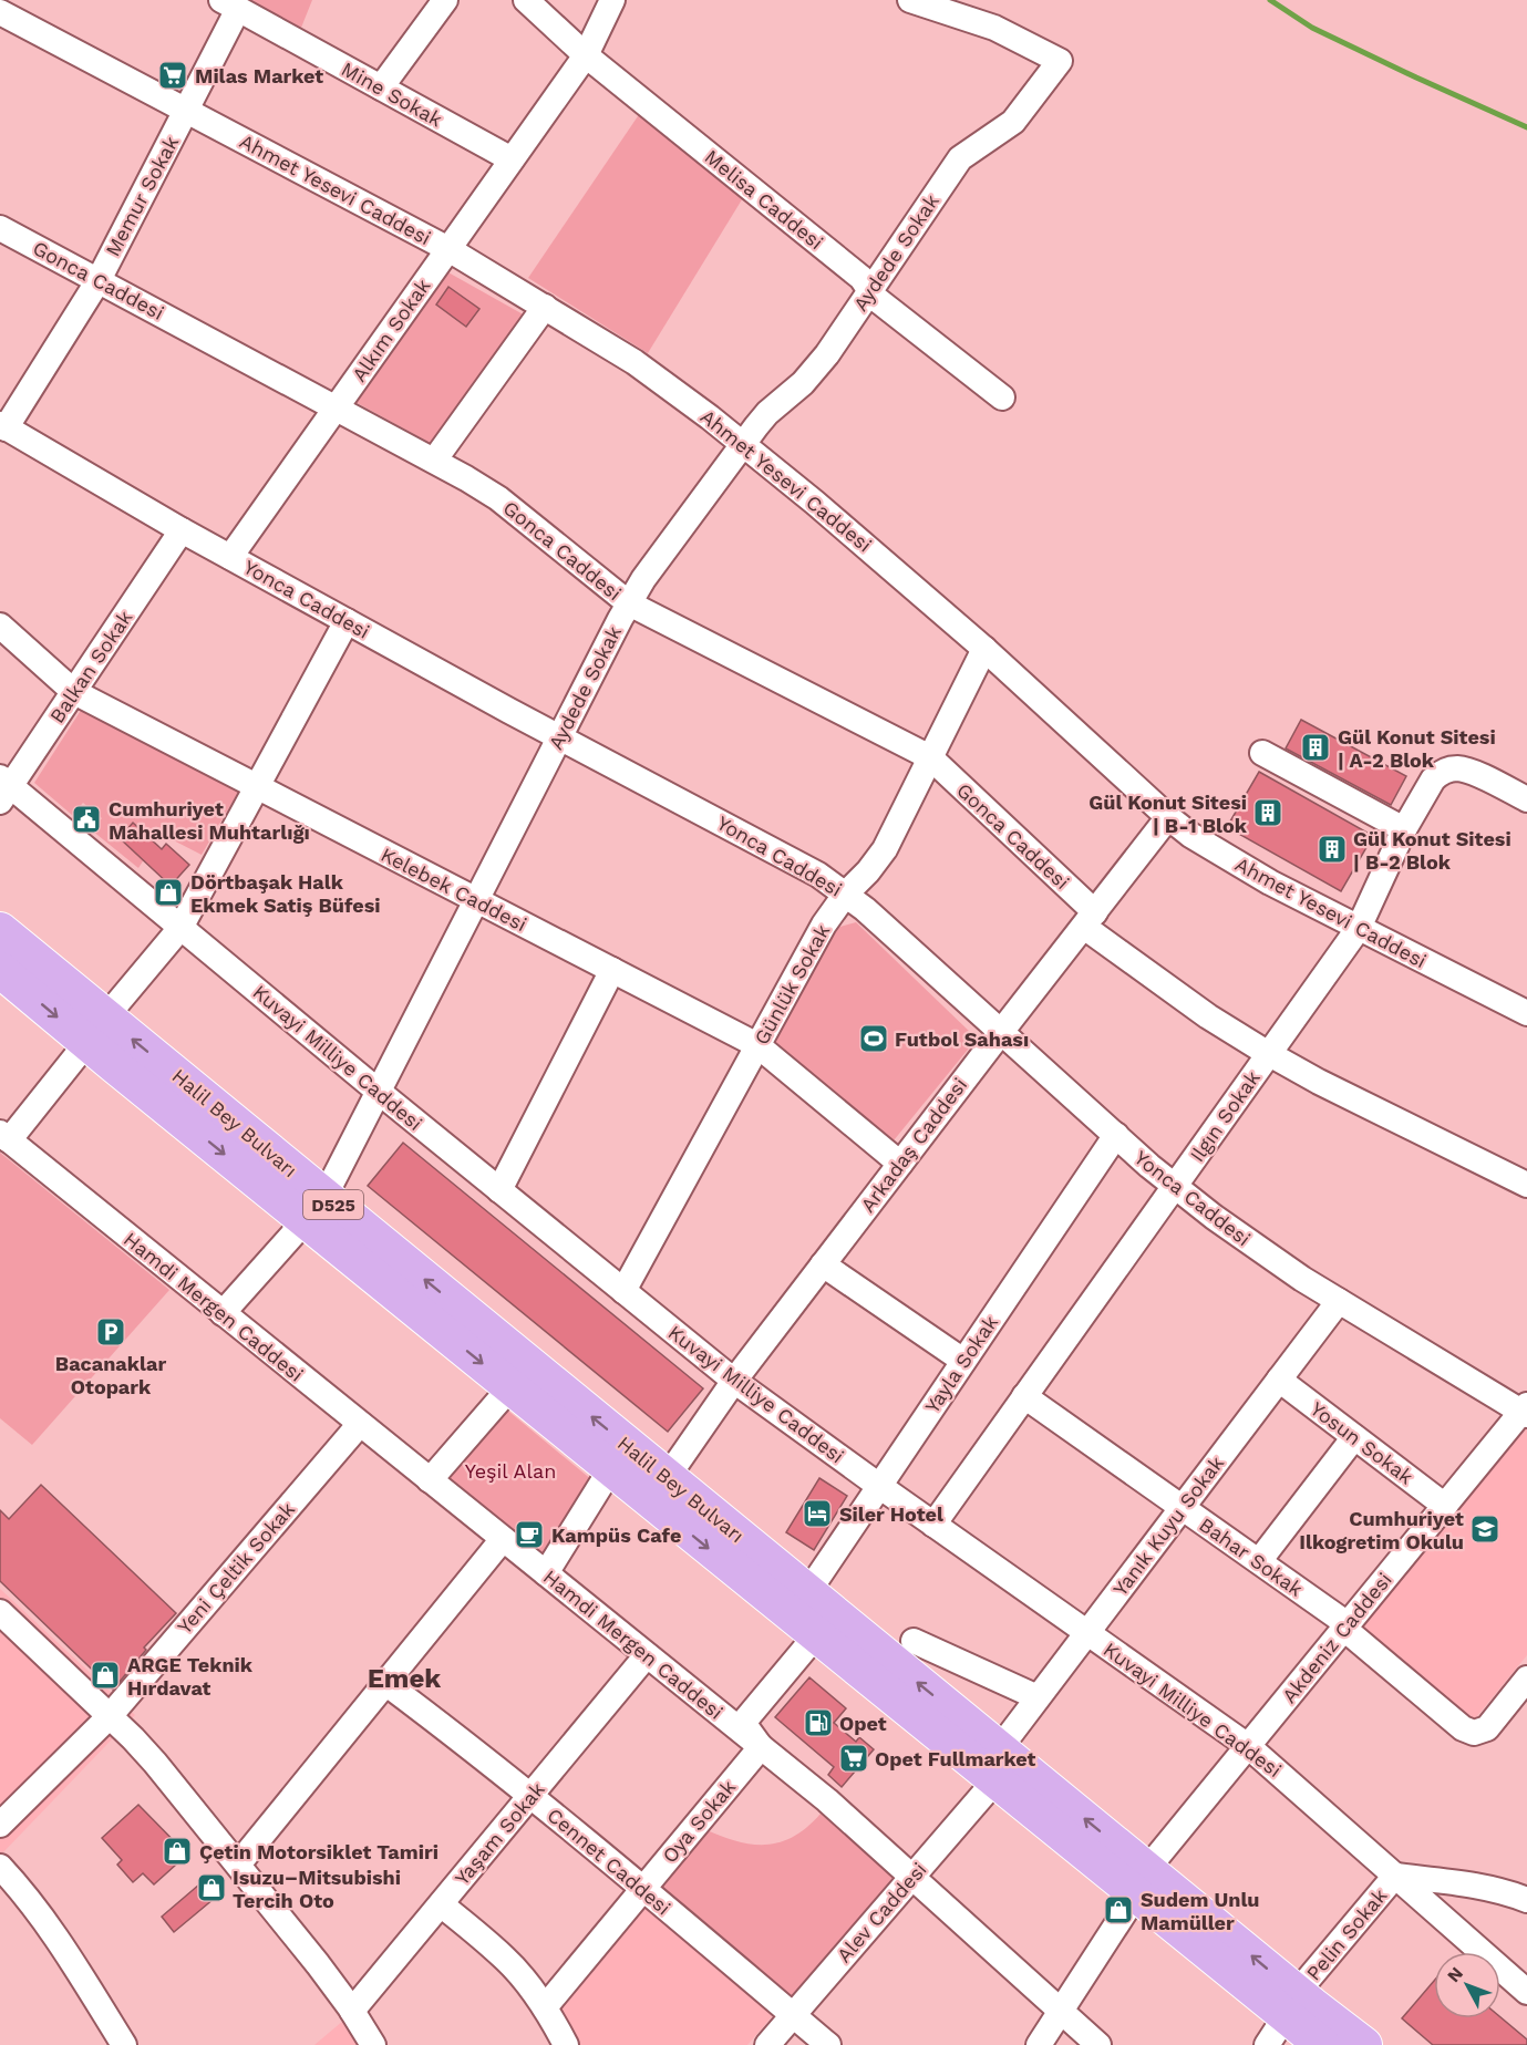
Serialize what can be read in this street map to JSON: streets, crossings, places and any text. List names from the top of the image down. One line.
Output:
{"streets":{"highway":["Halil Bey Bulvarı","D525"],"street":["Mine Sokak","Ahmet Yesevi Caddesi","Memur Sokak","Melisa Caddesi","Aydede Sokak","Gonca Caddesi","Alkım Sokak","Yonca Caddesi","Balkan Sokak","Kelebek Caddesi","Günlük Sokak","Kuvayi Milliye Caddesi","Ilgın Sokak","Arkadaş Caddesi","Hamdi Mergen Caddesi","Yayla Sokak","Yosun Sokak","Yanık Kuyu Sokak","Bahar Sokak","Yeni Çeltik Sokak","Akdeniz Caddesi","Oya Sokak","Yaşam Sokak","Cennet Caddesi","Alev Caddesi","Pelin Sokak"]},"crossings":[["Mine Sokak","Memur Sokak"],["Mine Sokak","Alkım Sokak"],["Ahmet Yesevi Caddesi","Memur Sokak"],["Ahmet Yesevi Caddesi","Aydede Sokak"],["Ahmet Yesevi Caddesi","Alkım Sokak"],["Ahmet Yesevi Caddesi","Günlük Sokak"],["Ahmet Yesevi Caddesi","Ilgın Sokak"],["Ahmet Yesevi Caddesi","Arkadaş Caddesi"],["Memur Sokak","Gonca Caddesi"],["Memur Sokak","Yonca Caddesi"],["Melisa Caddesi","Aydede Sokak"],["Melisa Caddesi","Alkım Sokak"],["Aydede Sokak","Gonca Caddesi"],["Aydede Sokak","Yonca Caddesi"],["Aydede Sokak","Kelebek Caddesi"],["Aydede Sokak","Kuvayi Milliye Caddesi"],["Aydede Sokak","Halil Bey Bulvarı"],["Aydede Sokak","Hamdi Mergen Caddesi"],["Gonca Caddesi","Alkım Sokak"],["Gonca Caddesi","Günlük Sokak"],["Gonca Caddesi","Ilgın Sokak"],["Gonca Caddesi","Arkadaş Caddesi"],["Alkım Sokak","Yonca Caddesi"],["Yonca Caddesi","Balkan Sokak"],["Yonca Caddesi","Günlük Sokak"],["Yonca Caddesi","Ilgın Sokak"],["Yonca Caddesi","Arkadaş Caddesi"],["Yonca Caddesi","Yayla Sokak"],["Yonca Caddesi","Yanık Kuyu Sokak"],["Yonca Caddesi","Akdeniz Caddesi"],["Balkan Sokak","Kelebek Caddesi"],["Balkan Sokak","Kuvayi Milliye Caddesi"],["Kelebek Caddesi","Günlük Sokak"],["Kelebek Caddesi","Arkadaş Caddesi"],["Günlük Sokak","Kuvayi Milliye Caddesi"],["Kuvayi Milliye Caddesi","Ilgın Sokak"],["Kuvayi Milliye Caddesi","Arkadaş Caddesi"],["Kuvayi Milliye Caddesi","Yayla Sokak"],["Kuvayi Milliye Caddesi","Yanık Kuyu Sokak"],["Kuvayi Milliye Caddesi","Akdeniz Caddesi"],["Kuvayi Milliye Caddesi","Pelin Sokak"],["Ilgın Sokak","Bahar Sokak"],["Halil Bey Bulvarı","Arkadaş Caddesi"],["Halil Bey Bulvarı","Yayla Sokak"],["Halil Bey Bulvarı","Yanık Kuyu Sokak"],["Halil Bey Bulvarı","Akdeniz Caddesi"],["Halil Bey Bulvarı","Alev Caddesi"],["Halil Bey Bulvarı","Pelin Sokak"],["Hamdi Mergen Caddesi","Yeni Çeltik Sokak"],["Hamdi Mergen Caddesi","Akdeniz Caddesi"],["Hamdi Mergen Caddesi","Oya Sokak"],["Hamdi Mergen Caddesi","Yaşam Sokak"],["Hamdi Mergen Caddesi","Alev Caddesi"],["Yosun Sokak","Yanık Kuyu Sokak"],["Yosun Sokak","Akdeniz Caddesi"],["Yanık Kuyu Sokak","Bahar Sokak"],["Yanık Kuyu Sokak","Alev Caddesi"],["Bahar Sokak","Akdeniz Caddesi"],["Oya Sokak","Cennet Caddesi"],["Yaşam Sokak","Cennet Caddesi"],["Cennet Caddesi","Alev Caddesi"]],"districts":["Emek"],"parks":["Yeşil Alan"],"places":{"supermarket":["Milas Market","Opet Fullmarket"],"building":["Gül Konut Sitesi | A-2 Blok","Gül Konut Sitesi | B-1 Blok","Gül Konut Sitesi | B-2 Blok"],"public building":["Cumhuriyet Mahallesi Muhtarlığı"],"shop":["Dörtbaşak Halk Ekmek Satiş Büfesi","ARGE Teknik Hırdavat","Çetin Motorsiklet Tamiri","Isuzu–Mitsubishi Tercih Oto","Sudem Unlu Mamüller"],"sports":["Futbol Sahası"],"parking":["Bacanaklar Otopark"],"hotel":["Siler Hotel"],"school or university":["Cumhuriyet Ilkogretim Okulu"],"cafe":["Kampüs Cafe"],"fuel station":["Opet"]},"north":"top left"}
